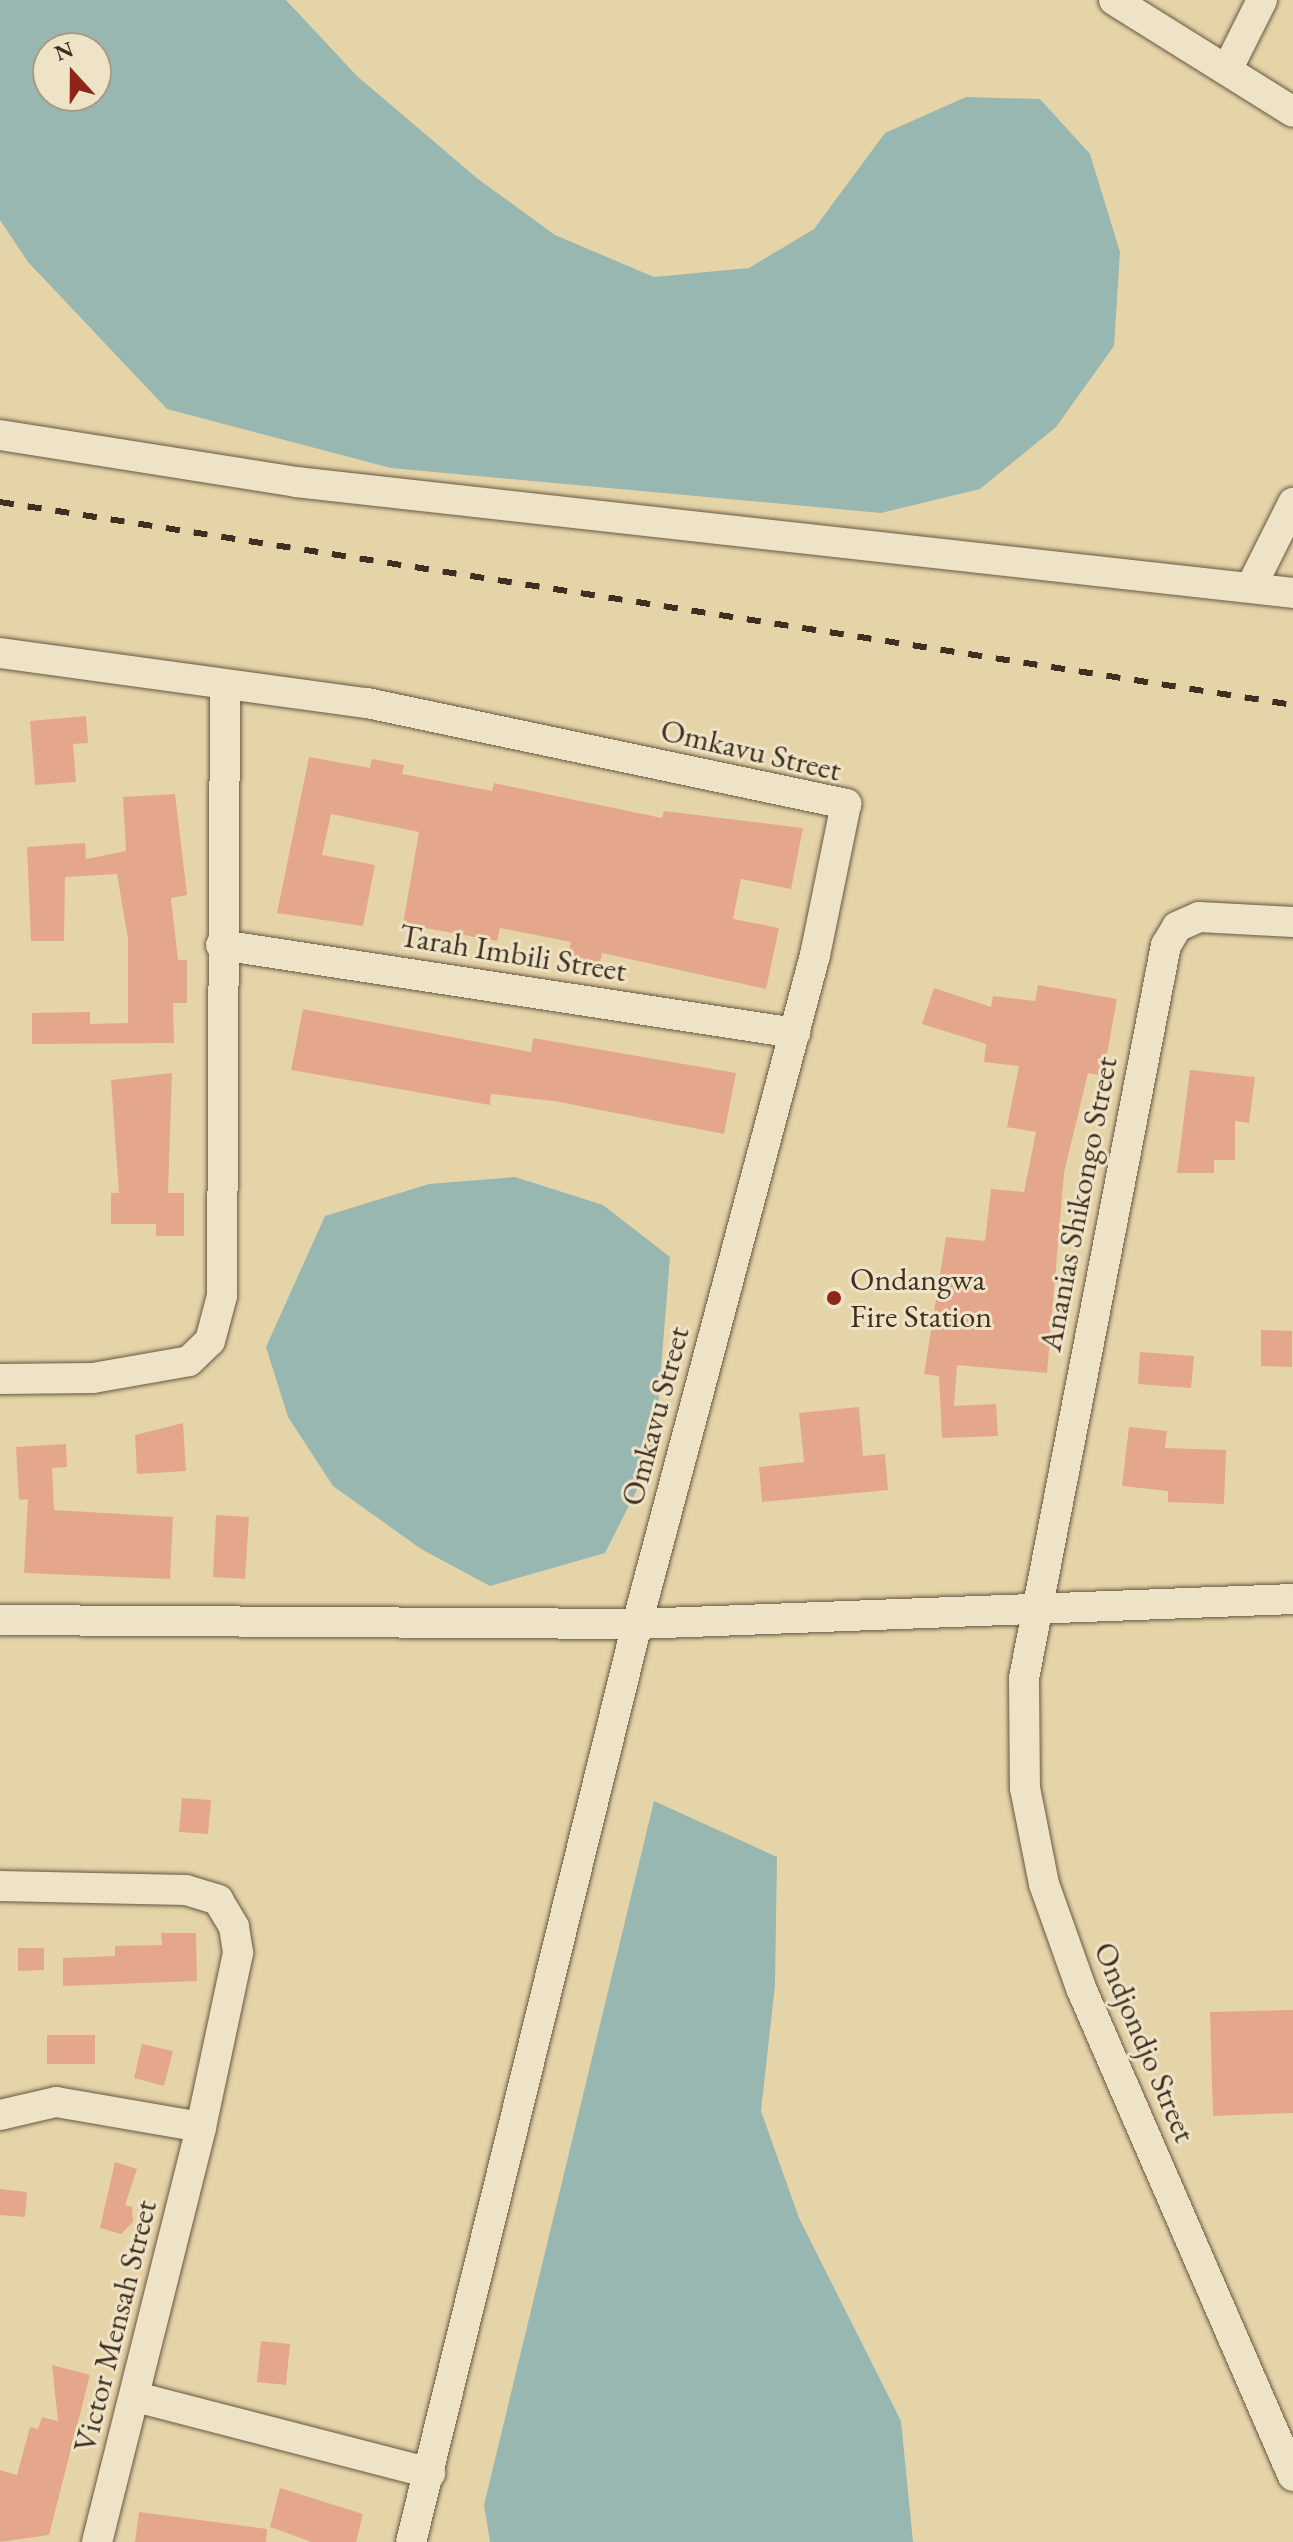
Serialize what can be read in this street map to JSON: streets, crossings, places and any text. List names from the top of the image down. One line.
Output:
{"streets":{"street":["Omkavu Street","Tarah Imbili Street","Ananias Shikongo Street","Ondjondjo Street","Victor Mensah Street"]},"crossings":[["Omkavu Street","Tarah Imbili Street"],["Ananias Shikongo Street","Ondjondjo Street"]],"places":["Ondangwa Fire Station"],"north":"top"}
